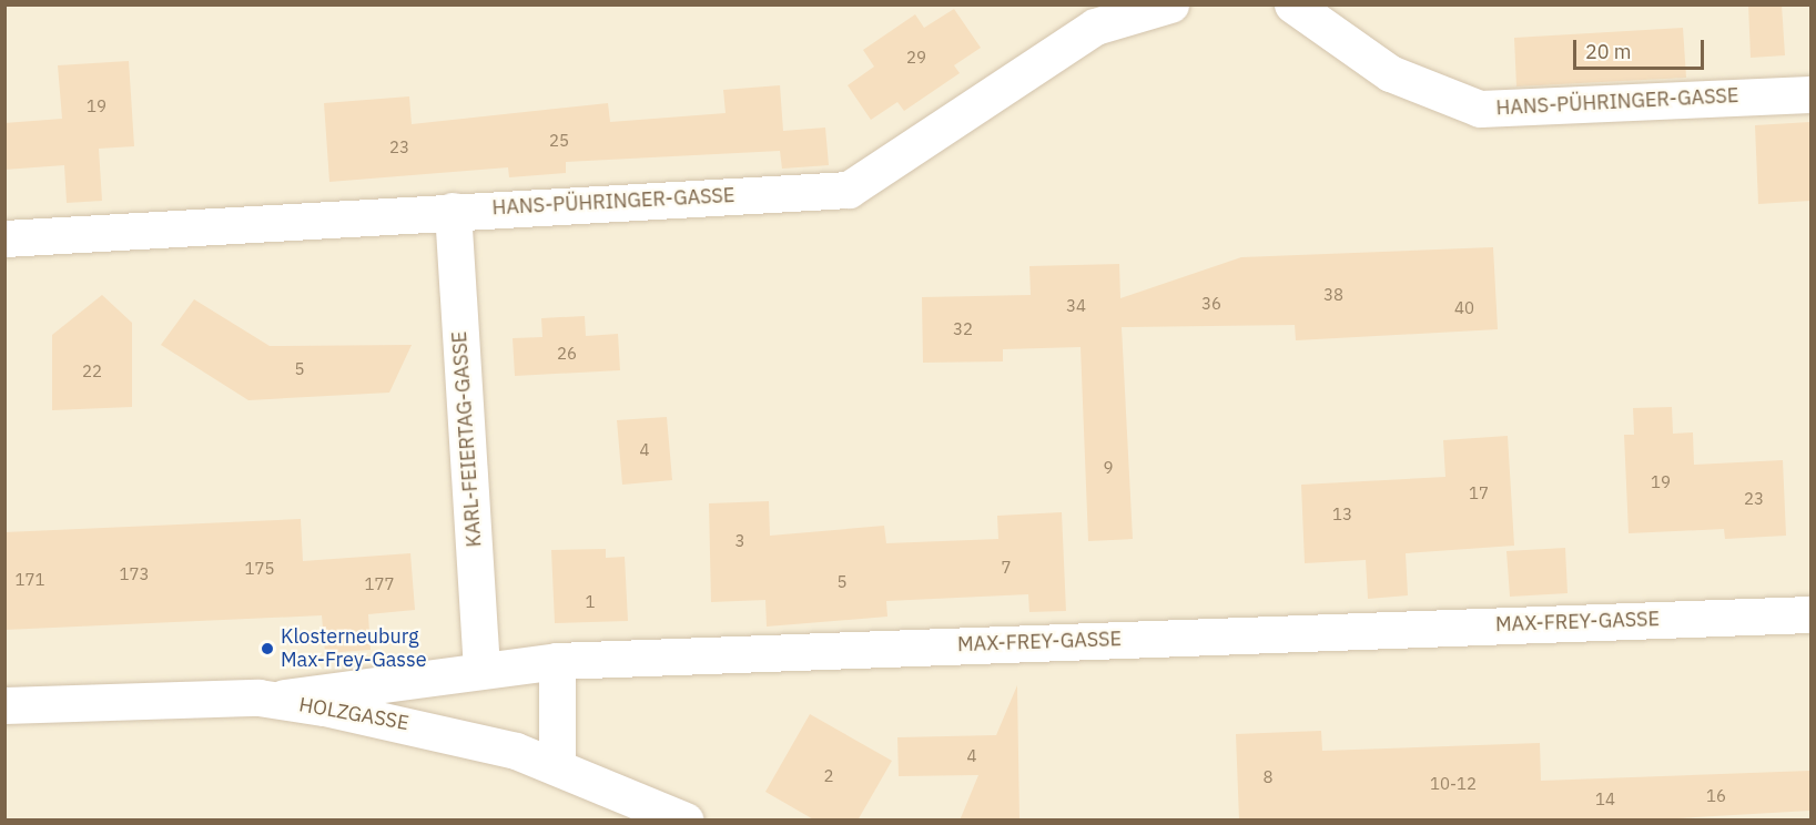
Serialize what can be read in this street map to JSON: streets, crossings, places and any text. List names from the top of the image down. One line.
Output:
{"streets":{"street":["HANS-PÜHRINGER-GASSE","KARL-FEIERTAG-GASSE","MAX-FREY-GASSE","HOLZGASSE"]},"crossings":[["HANS-PÜHRINGER-GASSE","KARL-FEIERTAG-GASSE"],["KARL-FEIERTAG-GASSE","MAX-FREY-GASSE"],["MAX-FREY-GASSE","HOLZGASSE"]],"places":["Klosterneuburg Max-Frey-Gasse"],"house_numbers":["29","19","25","23","38","36","34","40","32","26","5","22","4","9","19","17","23","13","3","7","175","173","171","5","177","1","4","2","8","10-12","16","14"],"scale_bar":"20 m"}
